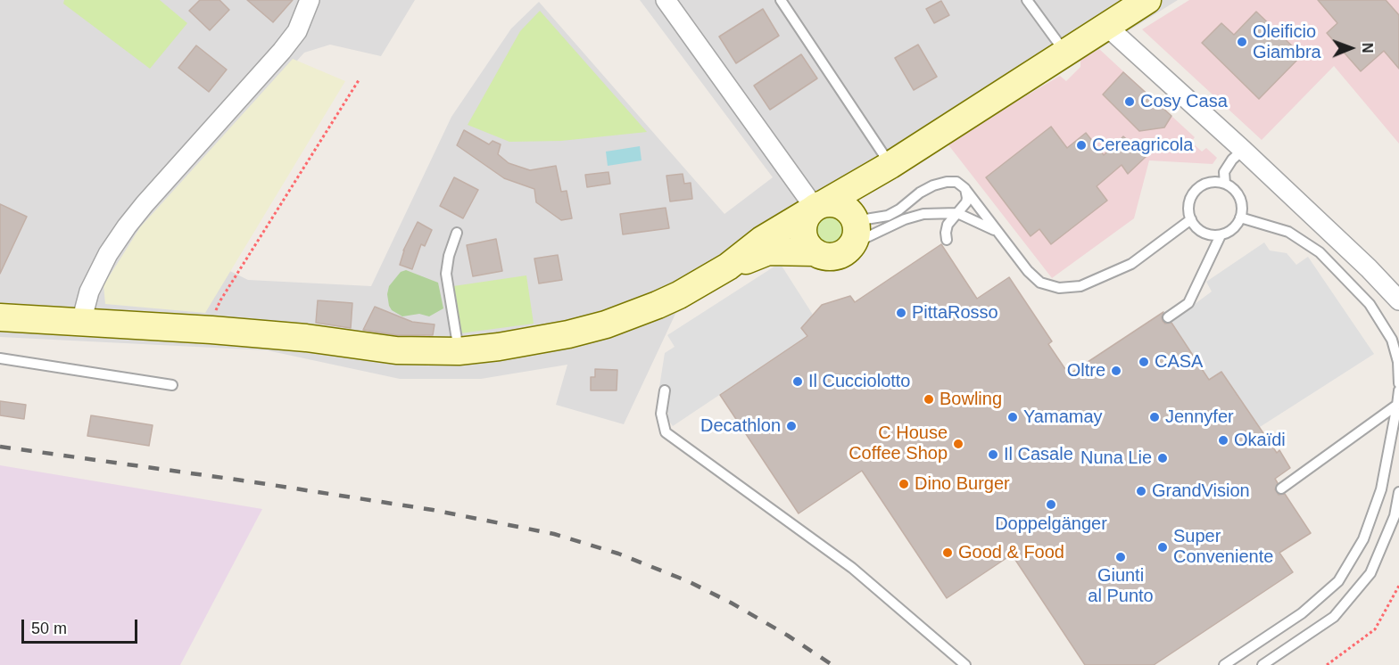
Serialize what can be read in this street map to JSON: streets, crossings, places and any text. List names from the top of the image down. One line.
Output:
{"places":["Oleificio Giambra","Cosy Casa","Cereagricola","PittaRosso","CASA","Oltre","Il Cucciolotto","Bowling","Yamamay","Jennyfer","Decathlon","Okaïdi","C House Coffee Shop","Il Casale","Nuna Lie","Dino Burger","GrandVision","Doppelgänger","Super Conveniente","Good & Food","Giunti al Punto"],"scale_bar":"50 m","north":"right"}
